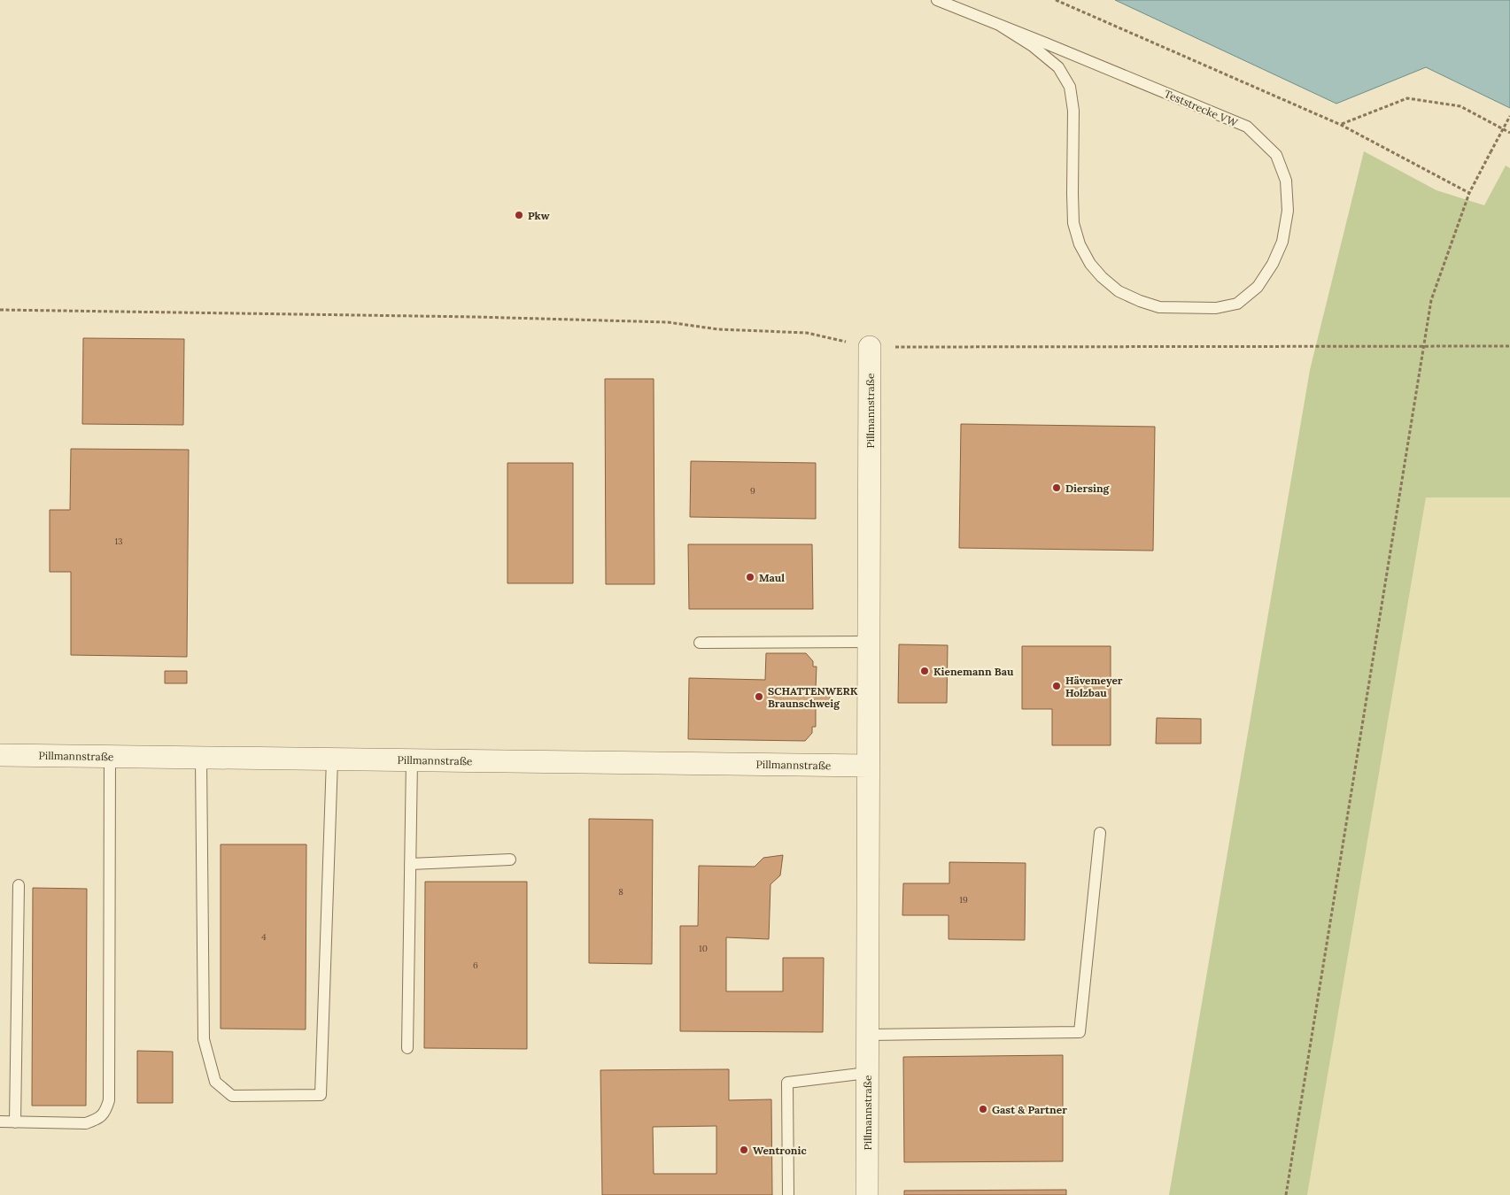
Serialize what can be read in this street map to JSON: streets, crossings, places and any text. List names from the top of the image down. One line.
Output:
{"streets":{"street":["Pillmannstraße"],"lane":["Teststrecke VW"]},"places":["Pkw","Diersing","Maul","Kienemann Bau","Hävemeyer Holzbau","SCHATTENWERK Braunschweig","Gast & Partner","Wentronic"],"house_numbers":["9","13","8","19","4","10","6"]}
